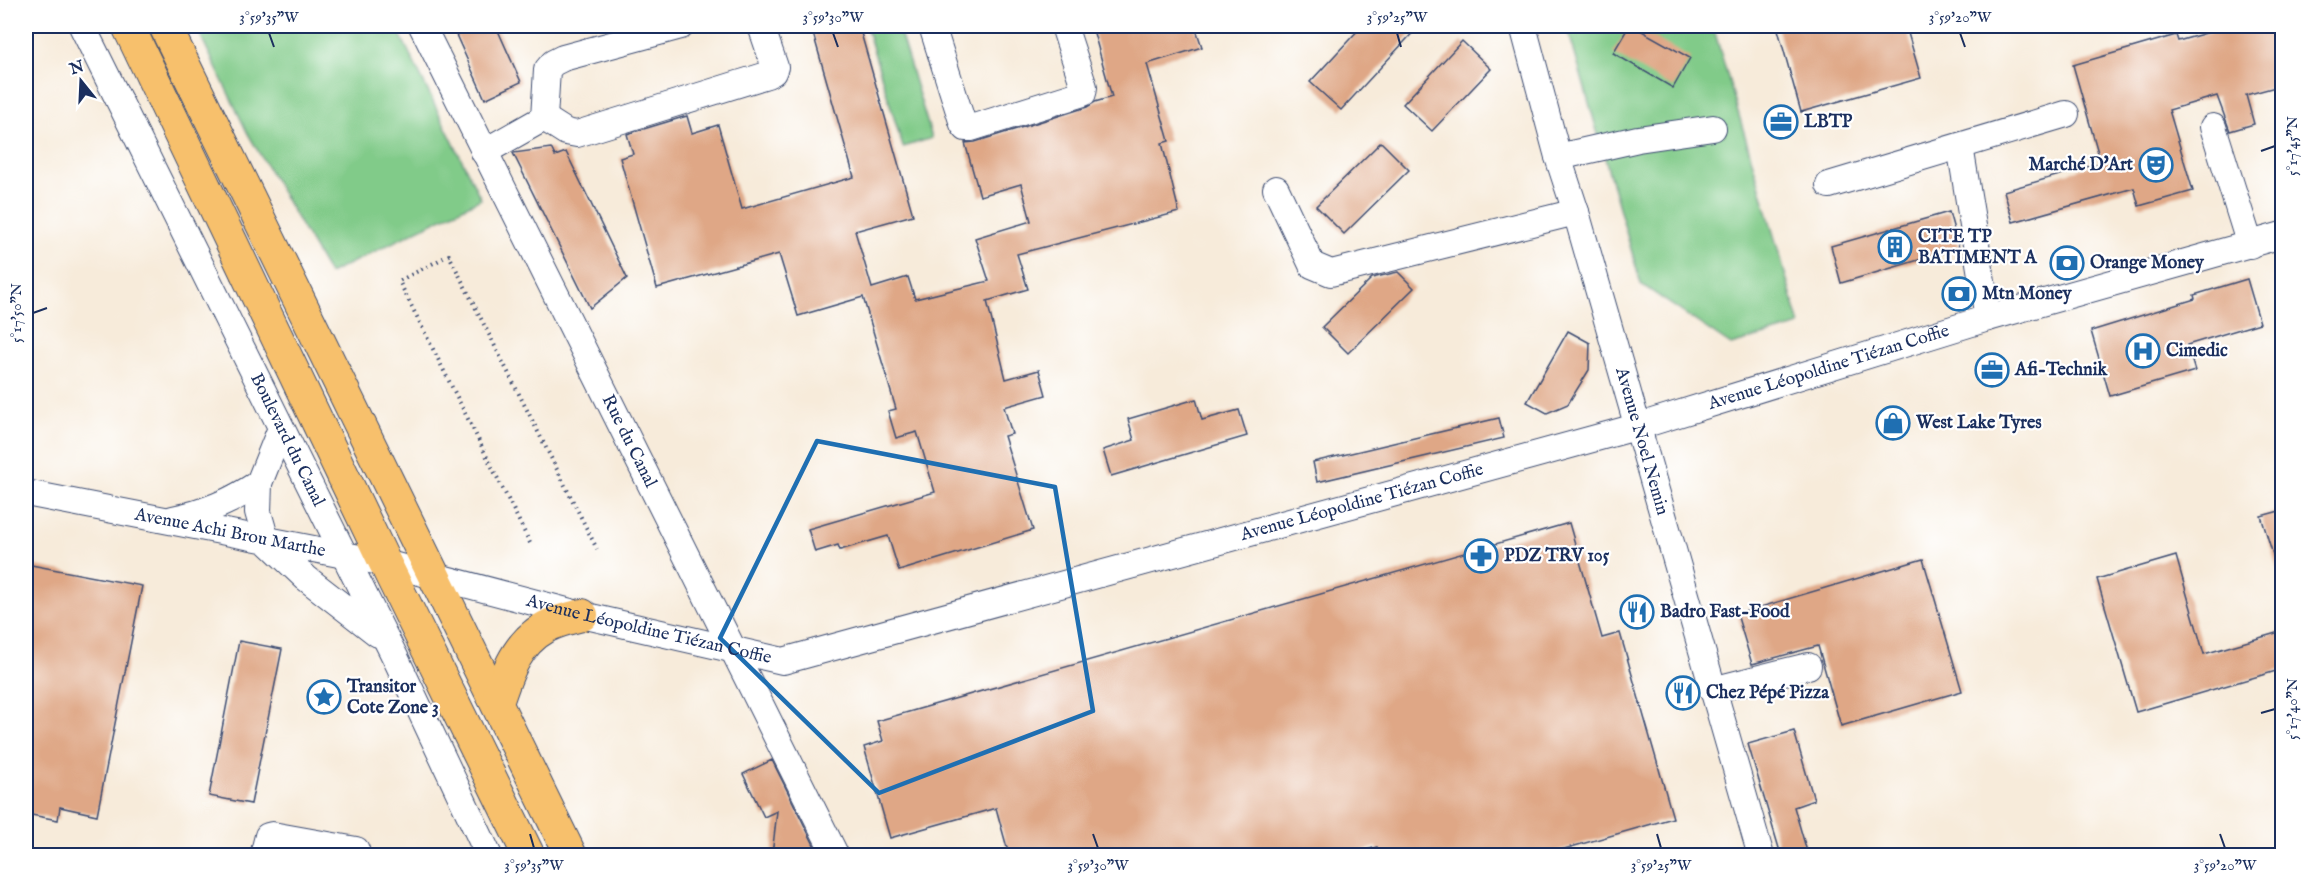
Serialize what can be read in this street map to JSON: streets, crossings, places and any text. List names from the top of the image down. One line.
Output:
{"streets":{"main road":["Boulevard du Canal"],"street":["Avenue Léopoldine Tiézan Coffie","Rue du Canal","Avenue Noel Nemin","Avenue Achi Brou Marthe"]},"crossings":[["Avenue Léopoldine Tiézan Coffie","Rue du Canal"],["Avenue Léopoldine Tiézan Coffie","Avenue Noel Nemin"],["Avenue Léopoldine Tiézan Coffie","Avenue Achi Brou Marthe"],["Boulevard du Canal","Avenue Achi Brou Marthe"]],"places":{"office":["LBTP","Afi-Technik"],"theatre":["Marché D'Art"],"building":["CITE TP BATIMENT A"],"bank":["Orange Money","Mtn Money"],"hospital":["Cimedic"],"shop":["West Lake Tyres"],"pharmacy":["PDZ TRV 105"],"restaurant":["Badro Fast-Food","Chez Pépé Pizza"],"place":["Transitor Cote Zone 3"]},"north":"top","coordinates":["3°59'35\"W","3°59'30\"W","3°59'25\"W","3°59'20\"W","5°17'45\"N","5°17'50\"N","5°17'40\"N"]}
